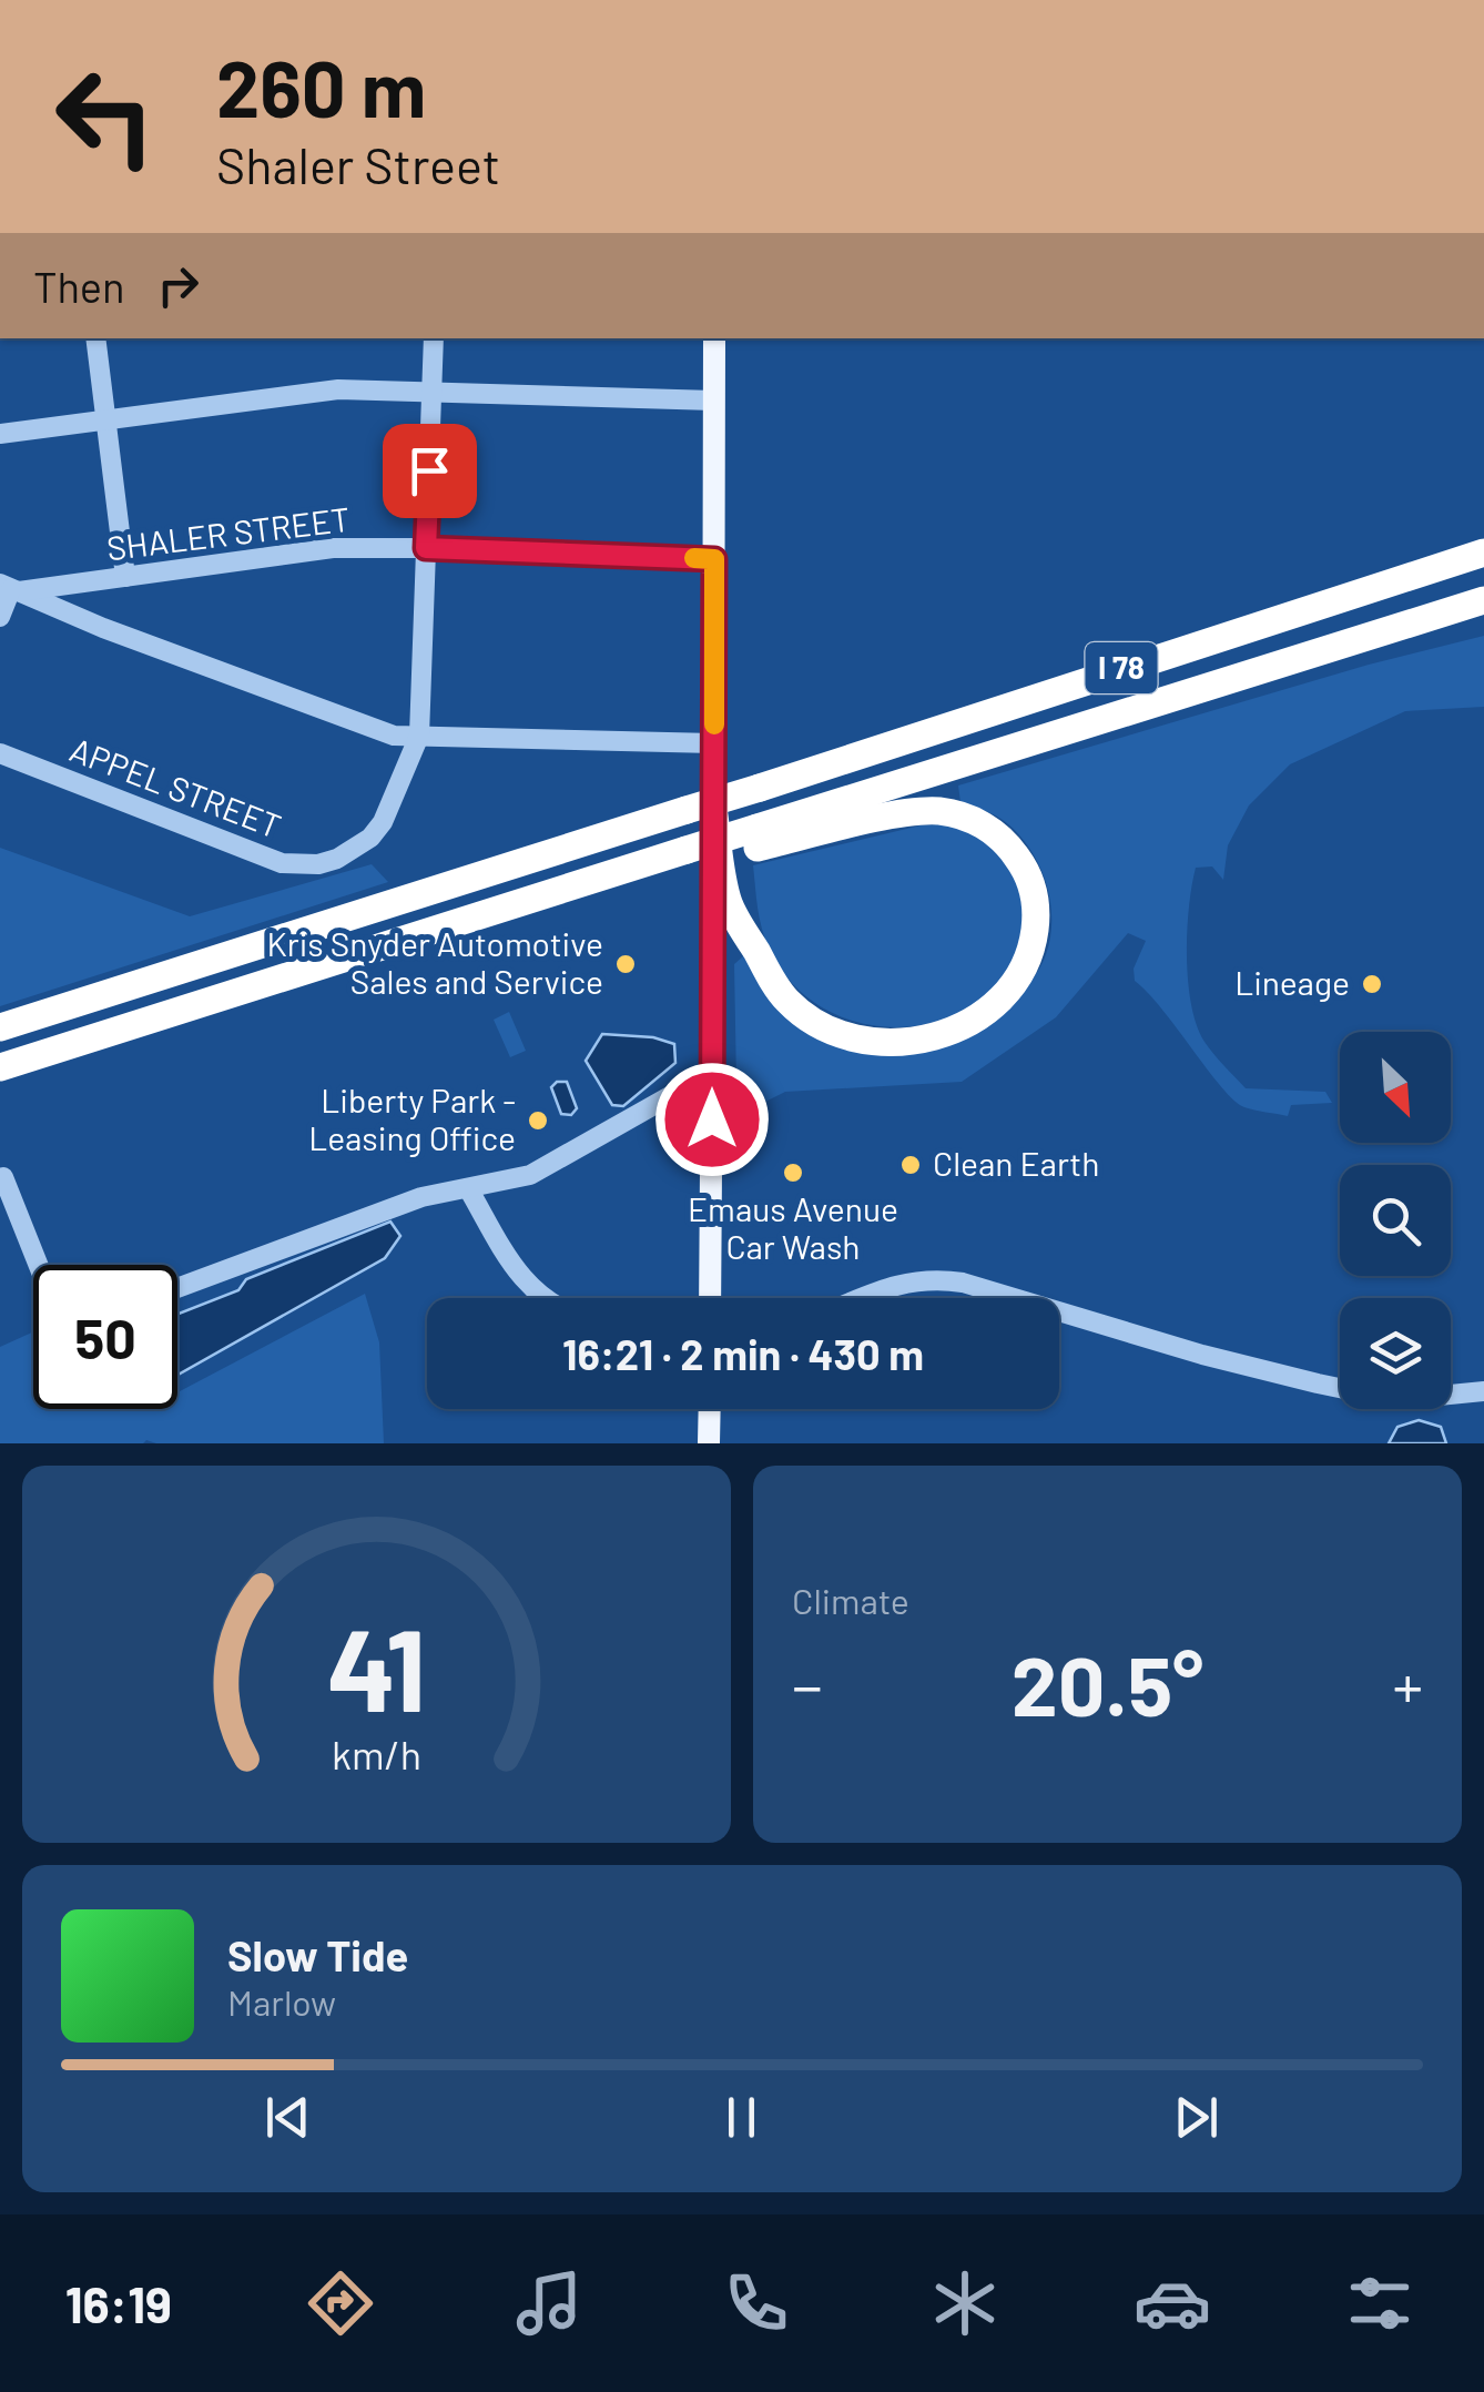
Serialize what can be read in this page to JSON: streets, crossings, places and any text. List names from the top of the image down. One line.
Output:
{"streets":{"highway":["I 78"],"street":["SHALER STREET","APPEL STREET"]},"places":["Kris Snyder Automotive Sales and Service","Lineage","Liberty Park - Leasing Office","Clean Earth","Emaus Avenue Car Wash"],"north":"bottom right","page":{"turn":["260 m","Shaler Street"],"then":"Then","limit":"50","trip":"16:21 · 2 min · 430 m","tile":"Climate","heat":["−","20.5°","+"],"song":["Slow Tide","Marlow"],"tabs":"16:19","gauge":["41","km/h"]}}
